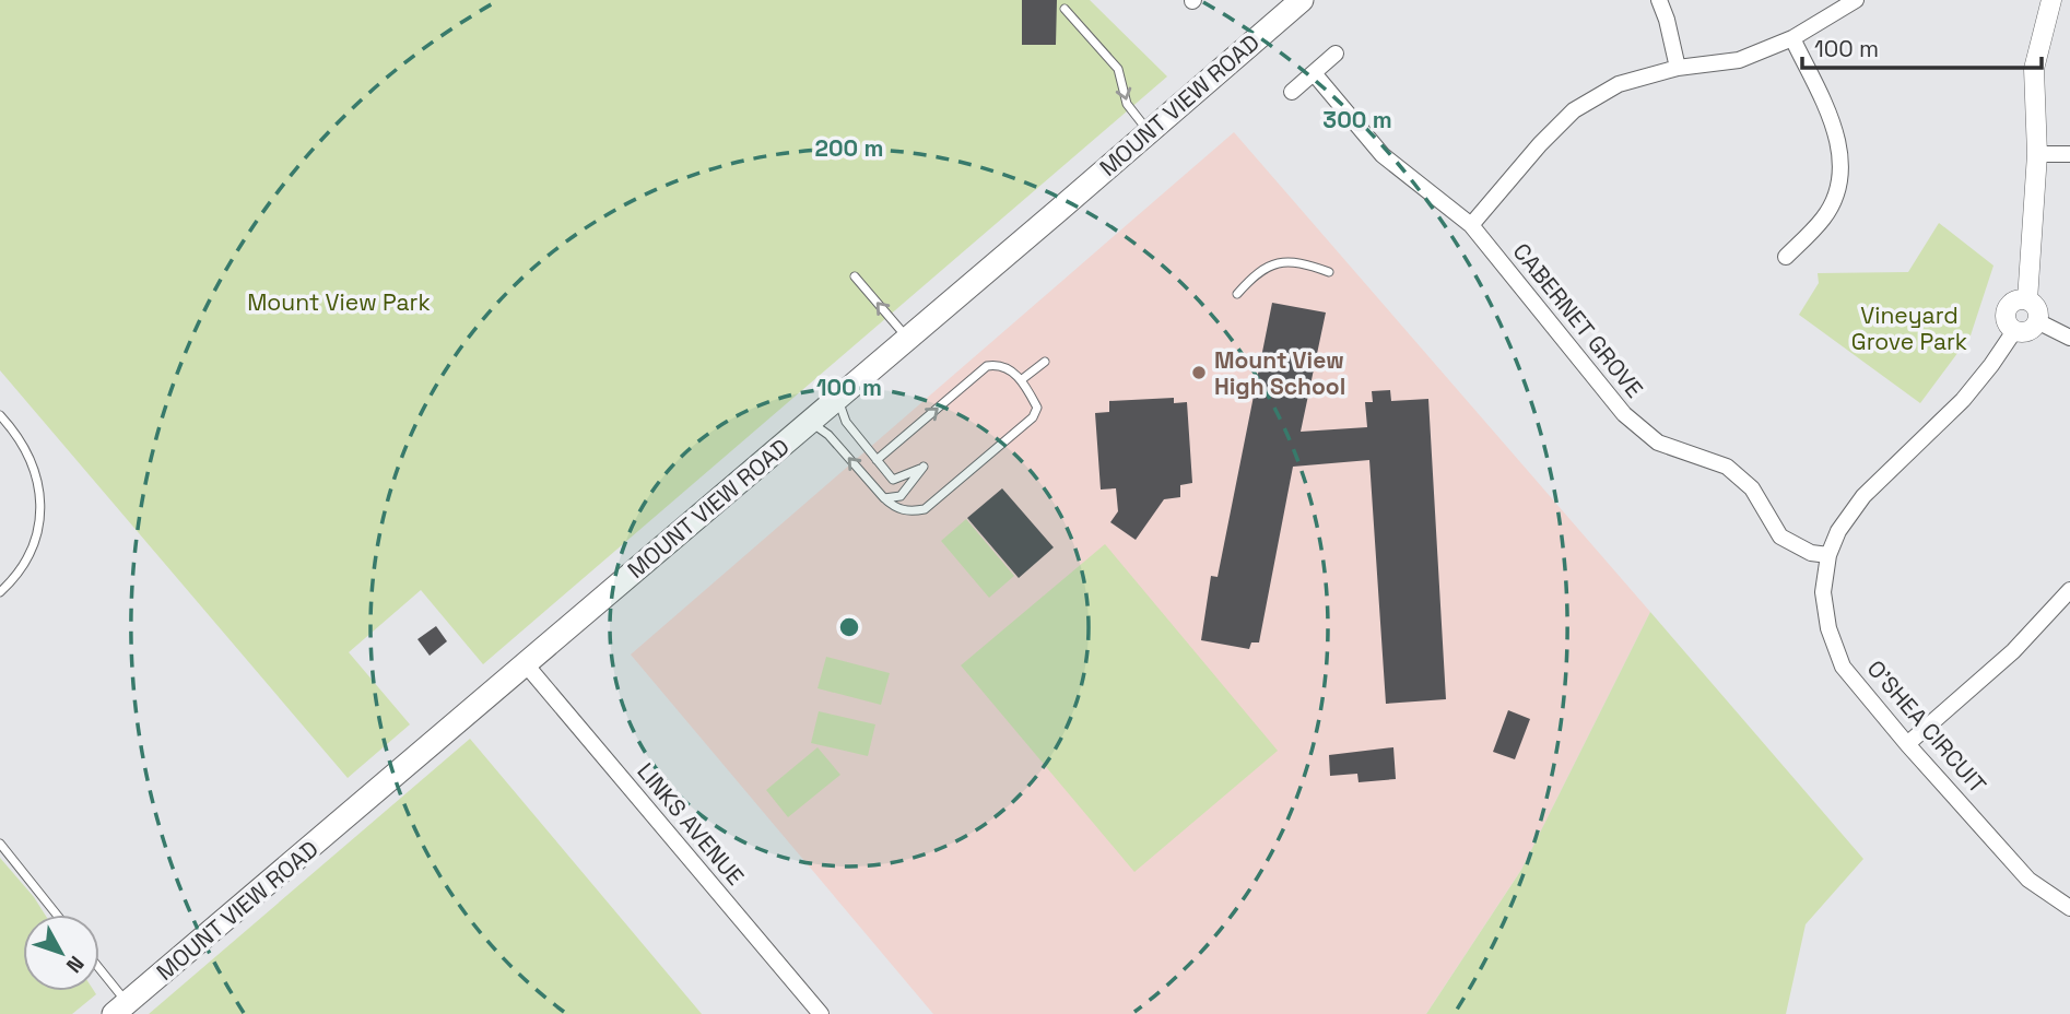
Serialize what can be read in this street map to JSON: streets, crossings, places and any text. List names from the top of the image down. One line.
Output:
{"streets":{"main road":["MOUNT VIEW ROAD"],"street":["CABERNET GROVE","O'SHEA CIRCUIT","LINKS AVENUE"]},"crossings":[["MOUNT VIEW ROAD","LINKS AVENUE"],["CABERNET GROVE","O'SHEA CIRCUIT"]],"parks":["Mount View Park","Vineyard Grove Park"],"places":["Mount View High School"],"scale_bar":"100 m","north":"bottom right","rings":["300 m","200 m","100 m"]}
